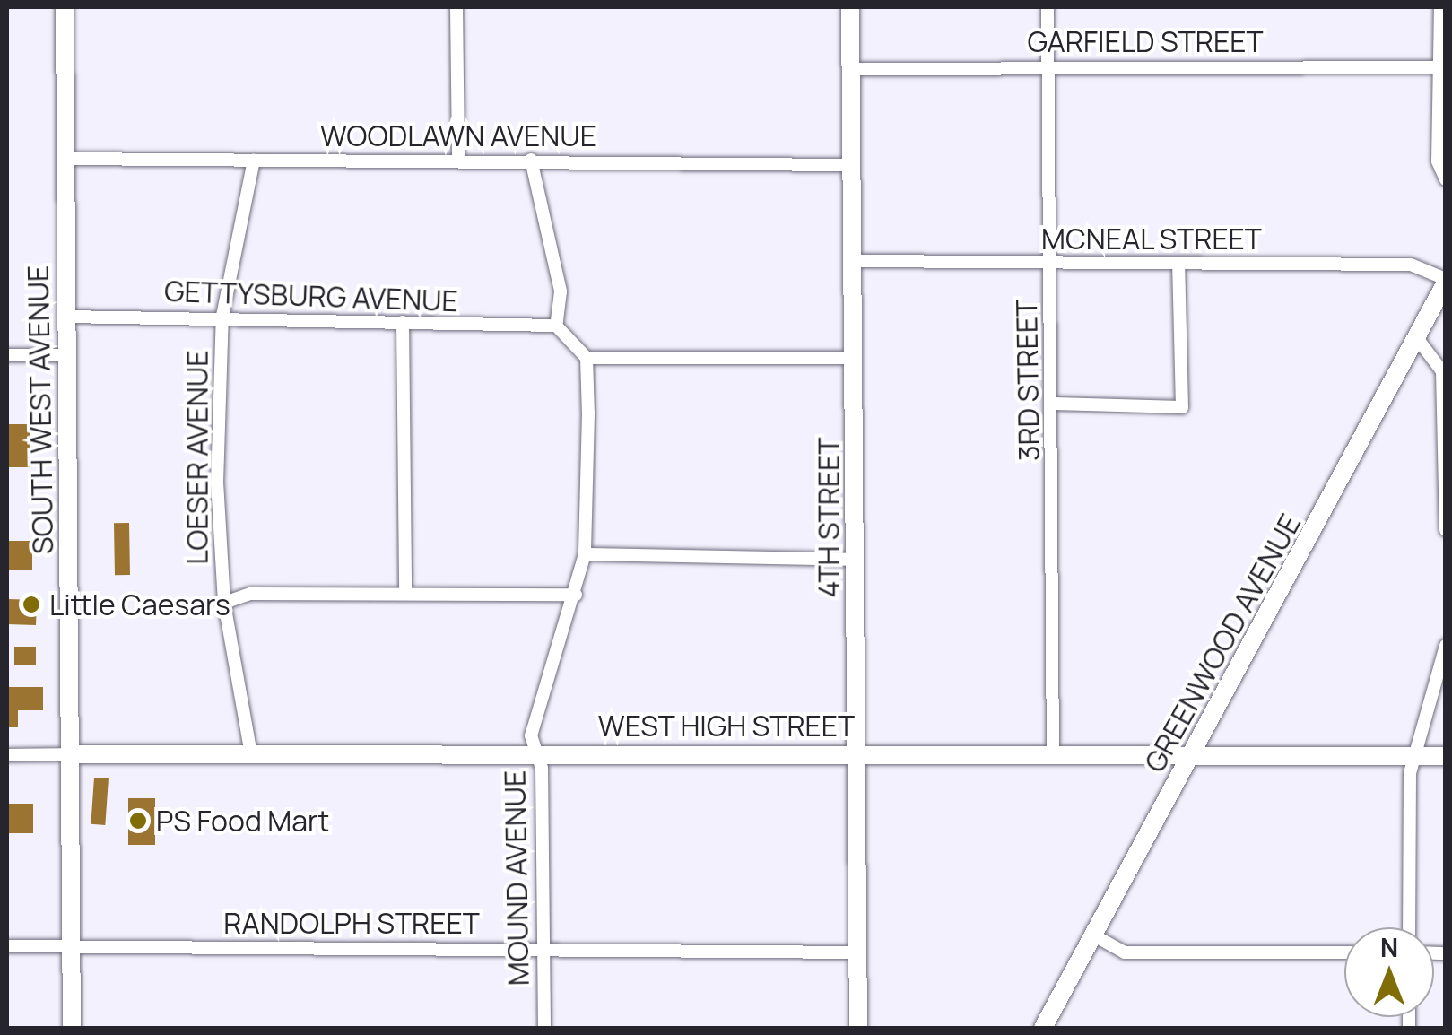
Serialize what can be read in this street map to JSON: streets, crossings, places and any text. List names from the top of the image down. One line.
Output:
{"streets":{"street":["GARFIELD STREET","WOODLAWN AVENUE","MCNEAL STREET","GETTYSBURG AVENUE","3RD STREET","SOUTH WEST AVENUE","LOESER AVENUE","4TH STREET","GREENWOOD AVENUE","WEST HIGH STREET","MOUND AVENUE","RANDOLPH STREET"]},"crossings":[["GARFIELD STREET","3RD STREET"],["GARFIELD STREET","4TH STREET"],["WOODLAWN AVENUE","SOUTH WEST AVENUE"],["WOODLAWN AVENUE","LOESER AVENUE"],["WOODLAWN AVENUE","4TH STREET"],["MCNEAL STREET","3RD STREET"],["MCNEAL STREET","4TH STREET"],["MCNEAL STREET","GREENWOOD AVENUE"],["GETTYSBURG AVENUE","SOUTH WEST AVENUE"],["GETTYSBURG AVENUE","LOESER AVENUE"],["3RD STREET","WEST HIGH STREET"],["SOUTH WEST AVENUE","WEST HIGH STREET"],["SOUTH WEST AVENUE","RANDOLPH STREET"],["LOESER AVENUE","WEST HIGH STREET"],["4TH STREET","WEST HIGH STREET"],["4TH STREET","RANDOLPH STREET"],["GREENWOOD AVENUE","WEST HIGH STREET"],["WEST HIGH STREET","MOUND AVENUE"],["MOUND AVENUE","RANDOLPH STREET"]],"places":["Little Caesars","PS Food Mart"],"north":"top"}
